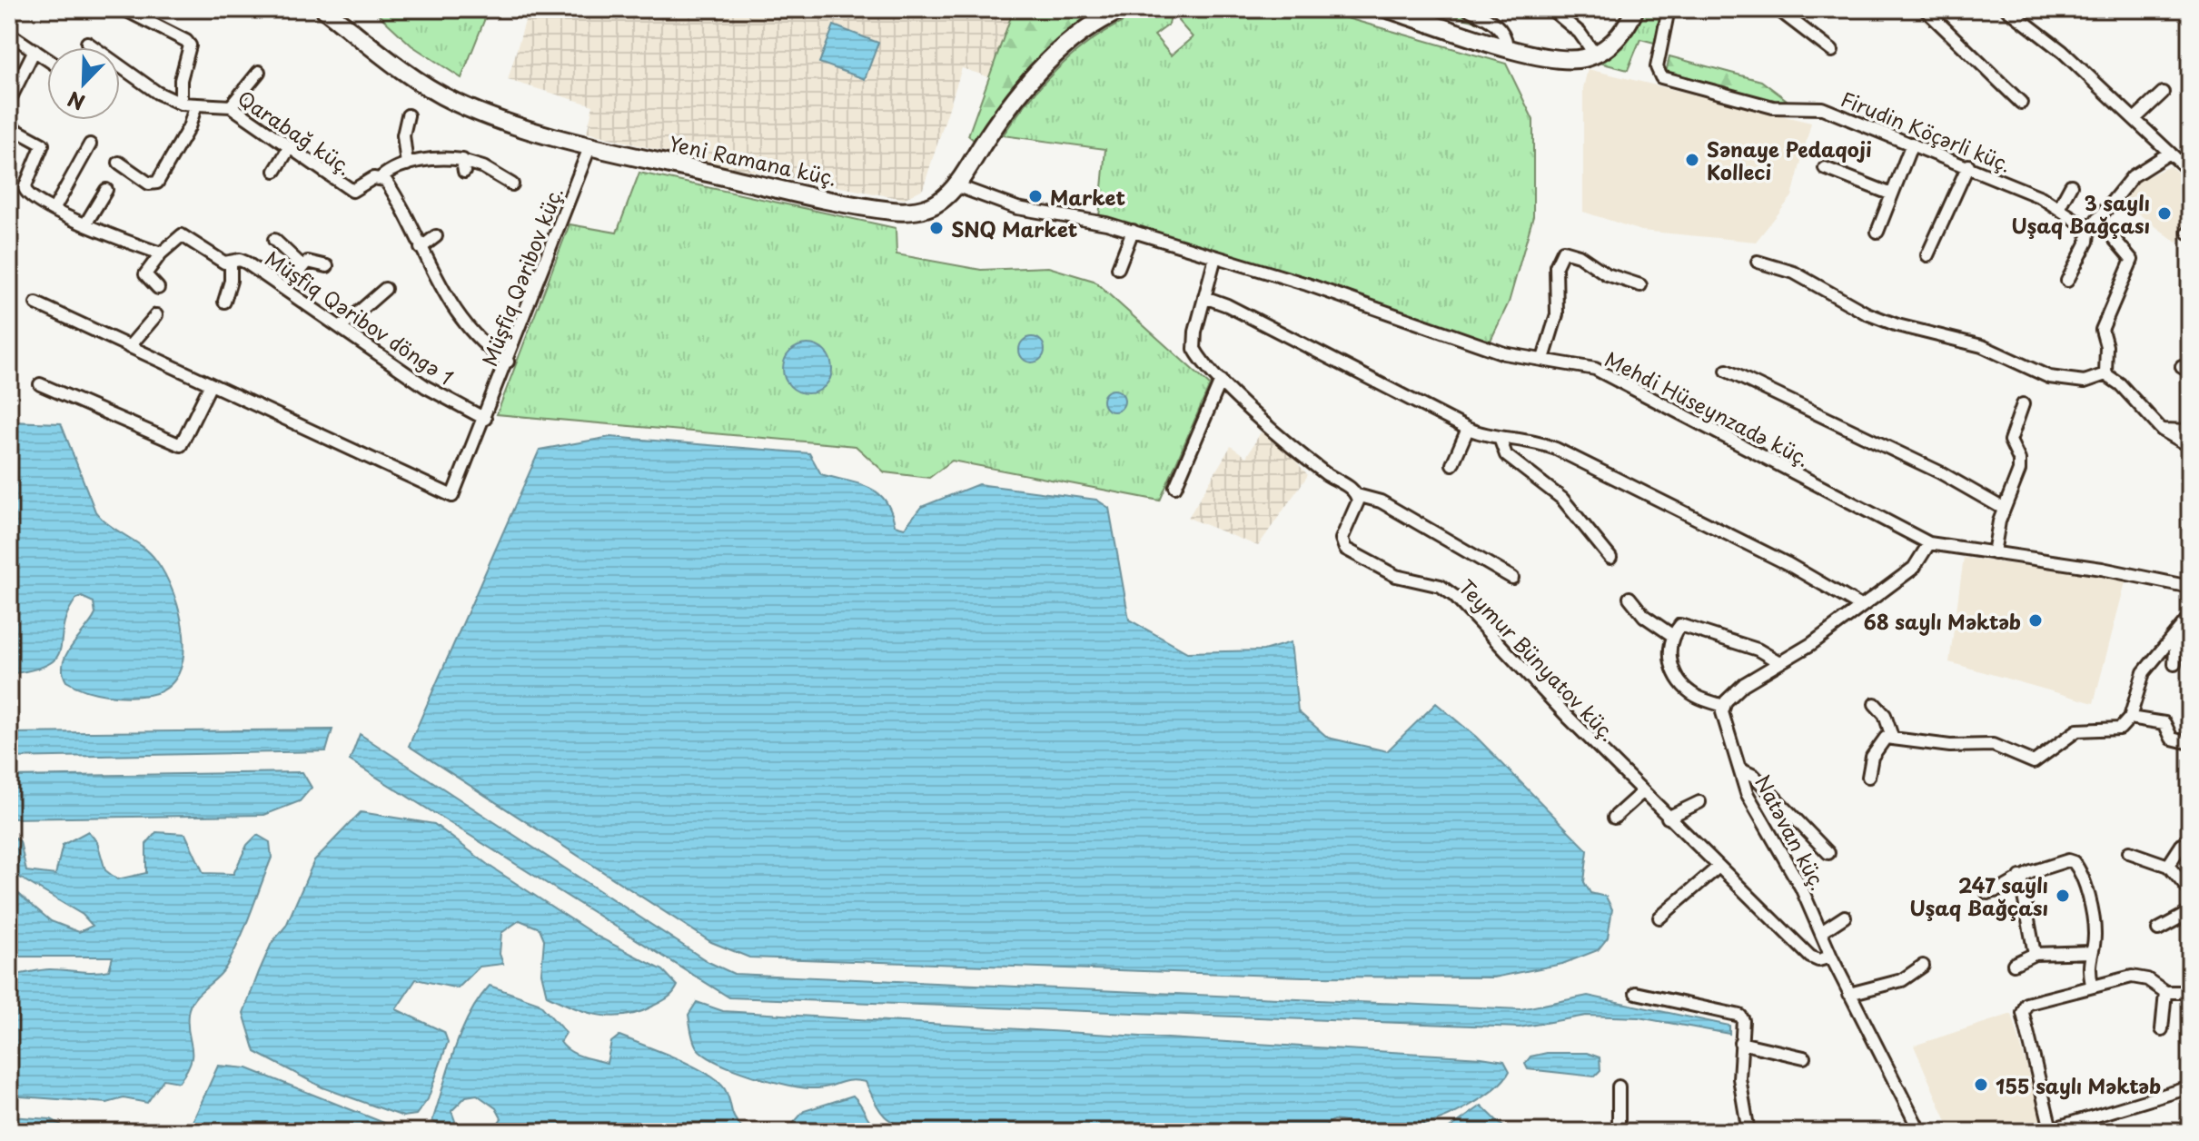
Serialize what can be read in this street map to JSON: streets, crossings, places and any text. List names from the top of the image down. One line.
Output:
{"streets":{"street":["Firudin Köçərli küç.","Qarabağ küç.","Yeni Ramana küç.","Müşfiq Qəribov küç.","Müşfiq Qəribov döngə 1","Mehdi Hüseynzadə küç.","Teymur Bünyatov küç.","Natəvan küç."]},"crossings":[["Yeni Ramana küç.","Müşfiq Qəribov küç."],["Yeni Ramana küç.","Mehdi Hüseynzadə küç."],["Müşfiq Qəribov küç.","Müşfiq Qəribov döngə 1"],["Teymur Bünyatov küç.","Natəvan küç."]],"places":["Sənaye Pedaqoji Kolleci","Market","3 saylı Uşaq Bağçası","SNQ Market","68 saylı Məktəb","247 saylı Uşaq Bağçası","155 saylı Məktəb"],"north":"bottom left"}
